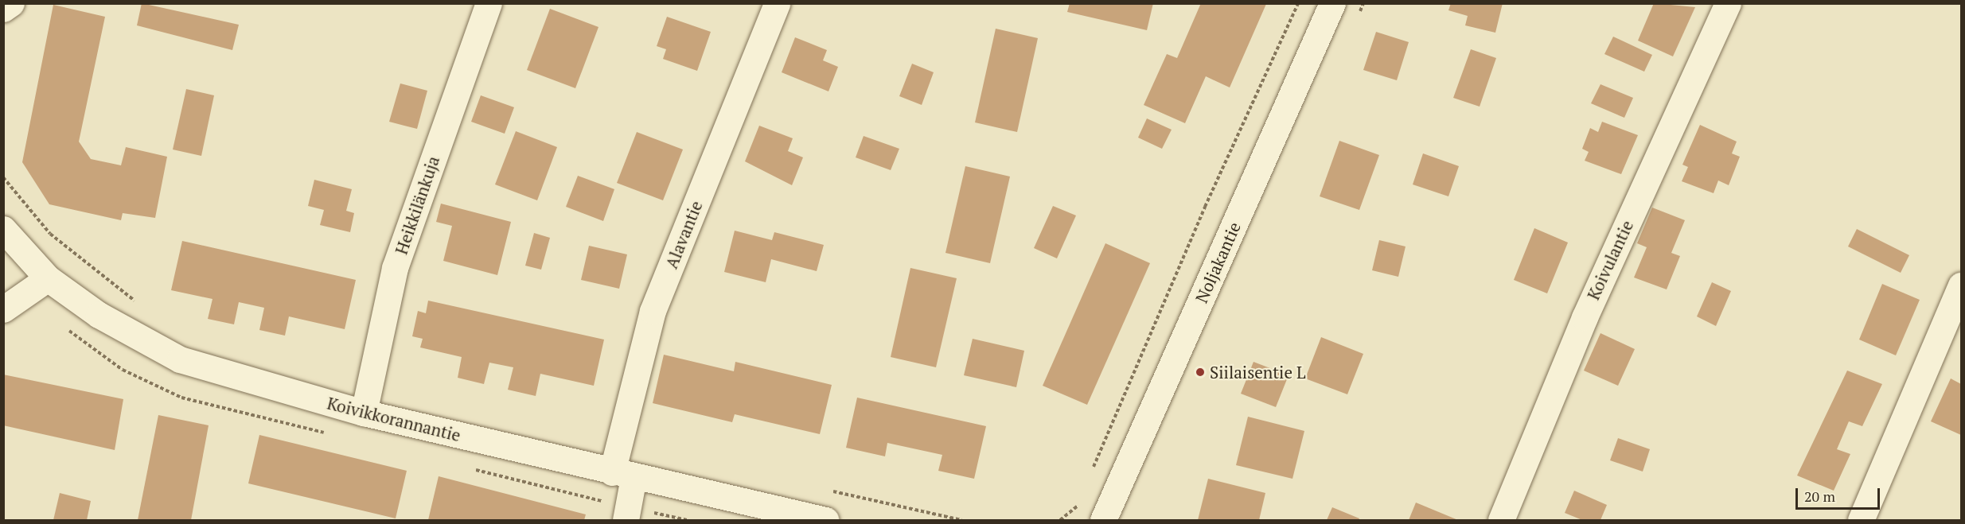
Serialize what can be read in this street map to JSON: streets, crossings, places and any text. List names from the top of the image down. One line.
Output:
{"streets":{"street":["Heikkilänkuja","Alavantie","Koivulantie","Noljakantie","Koivikkorannantie"]},"crossings":[["Heikkilänkuja","Koivikkorannantie"],["Alavantie","Koivikkorannantie"]],"places":["Siilaisentie L"],"scale_bar":"20 m"}
